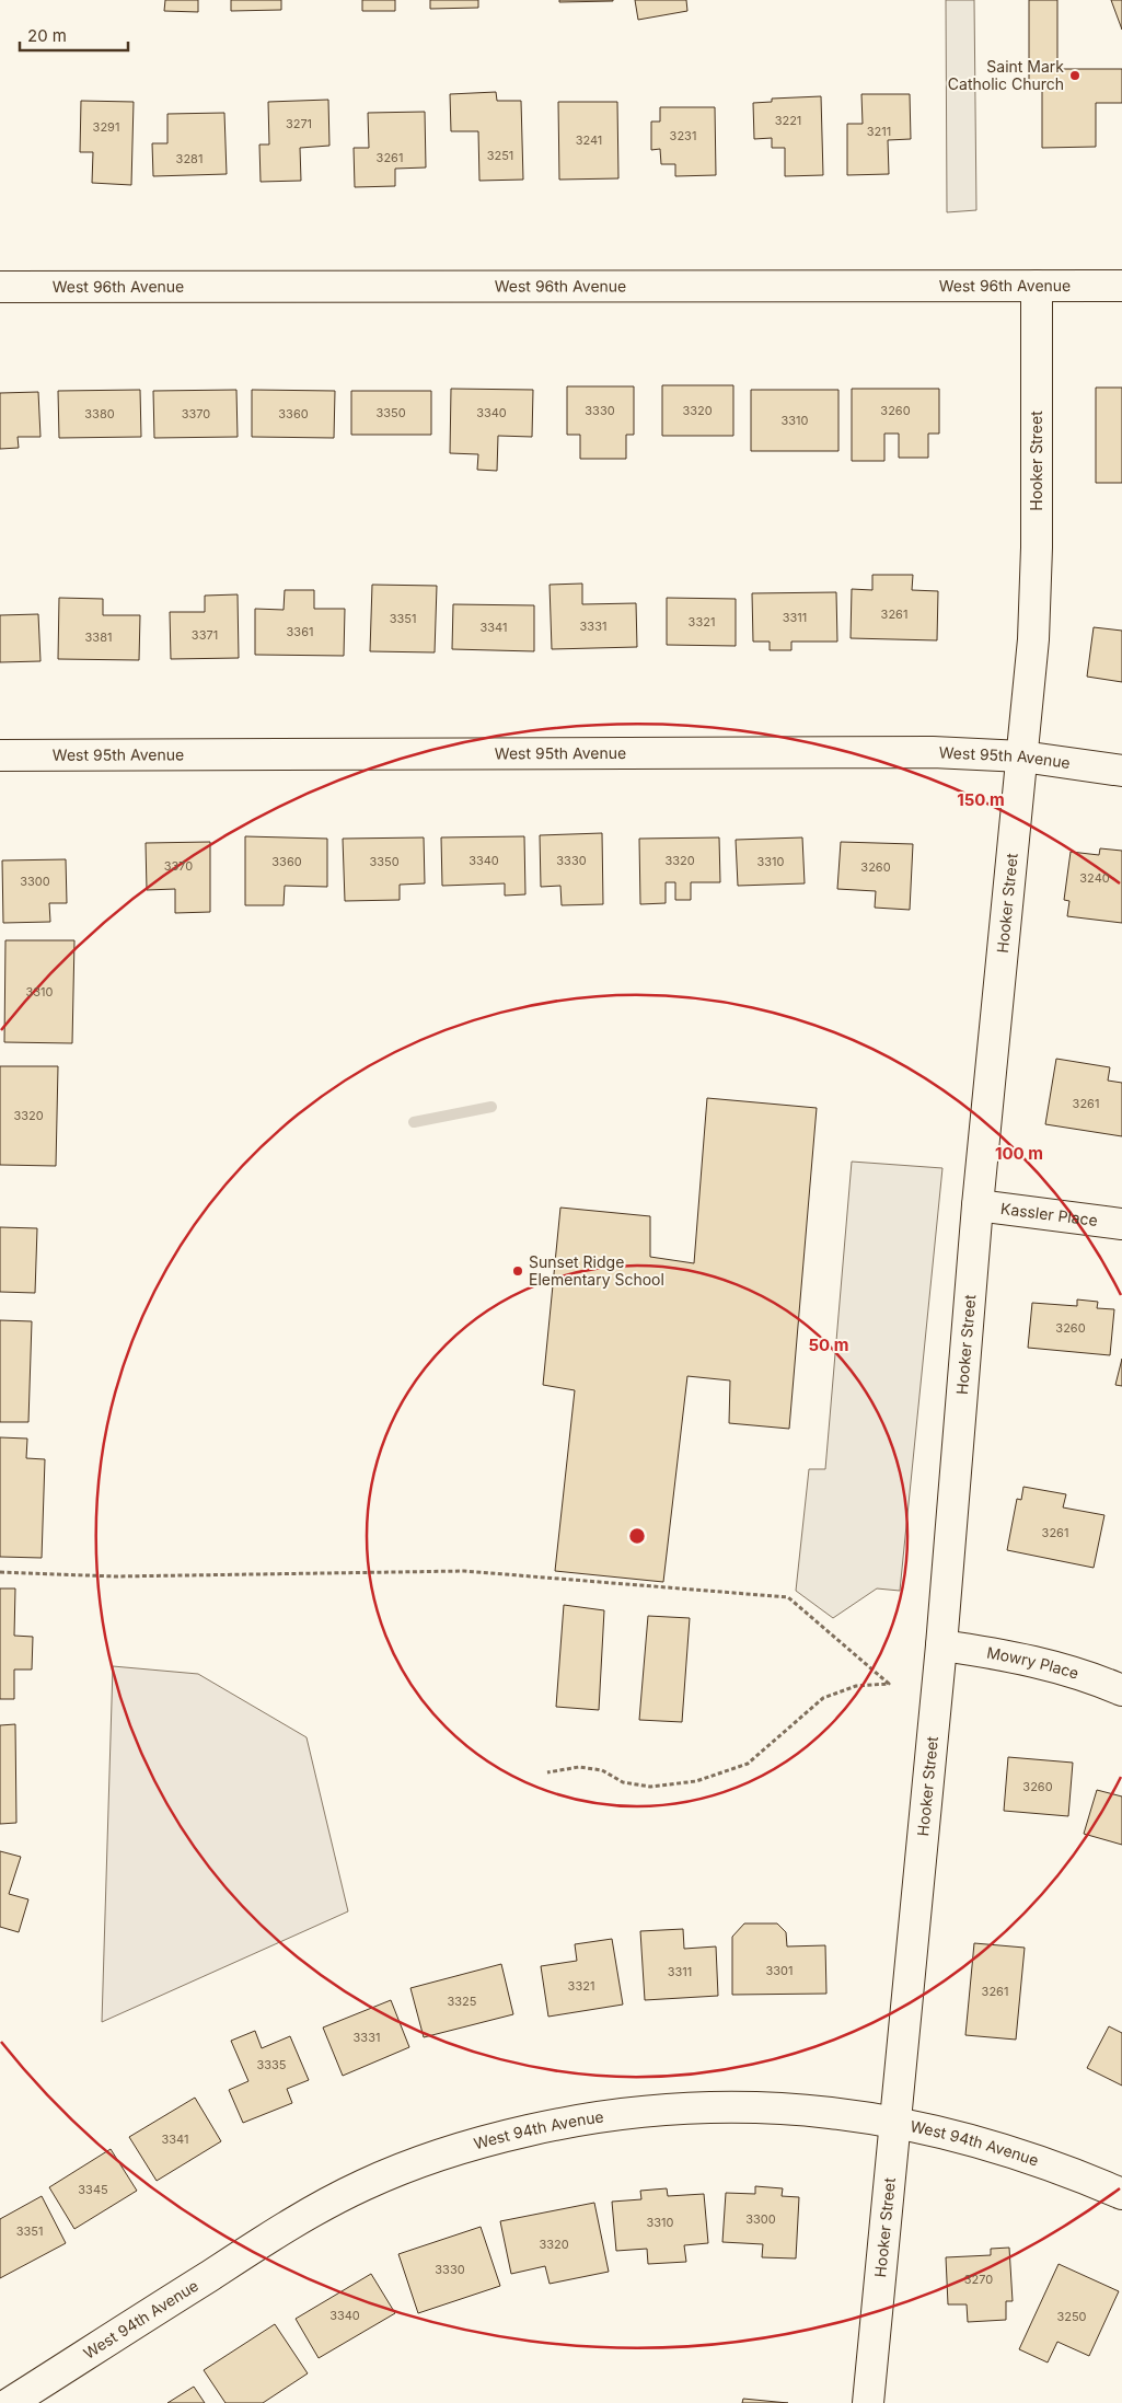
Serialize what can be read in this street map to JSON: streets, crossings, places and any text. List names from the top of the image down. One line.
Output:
{"streets":{"street":["West 96th Avenue","Hooker Street","West 95th Avenue","Kassler Place","Mowry Place","West 94th Avenue"]},"crossings":[["West 96th Avenue","Hooker Street"],["Hooker Street","West 95th Avenue"],["Hooker Street","Kassler Place"],["Hooker Street","Mowry Place"],["Hooker Street","West 94th Avenue"]],"places":["Saint Mark Catholic Church","Sunset Ridge Elementary School"],"house_numbers":["3221","3271","3291","3211","3231","3241","3251","3261","3281","3330","3320","3260","3350","3340","3380","3370","3360","3310","3261","3311","3351","3321","3331","3341","3361","3371","3381","3340","3330","3320","3360","3350","3310","3370","3260","3240","3300","3310","3261","3320","3260","3261","3260","3301","3311","3321","3261","3325","3331","3335","3341","3345","3300","3310","3351","3320","3330","3270","3340","3250"],"scale_bar":"20 m","rings":["150 m","100 m","50 m"]}
